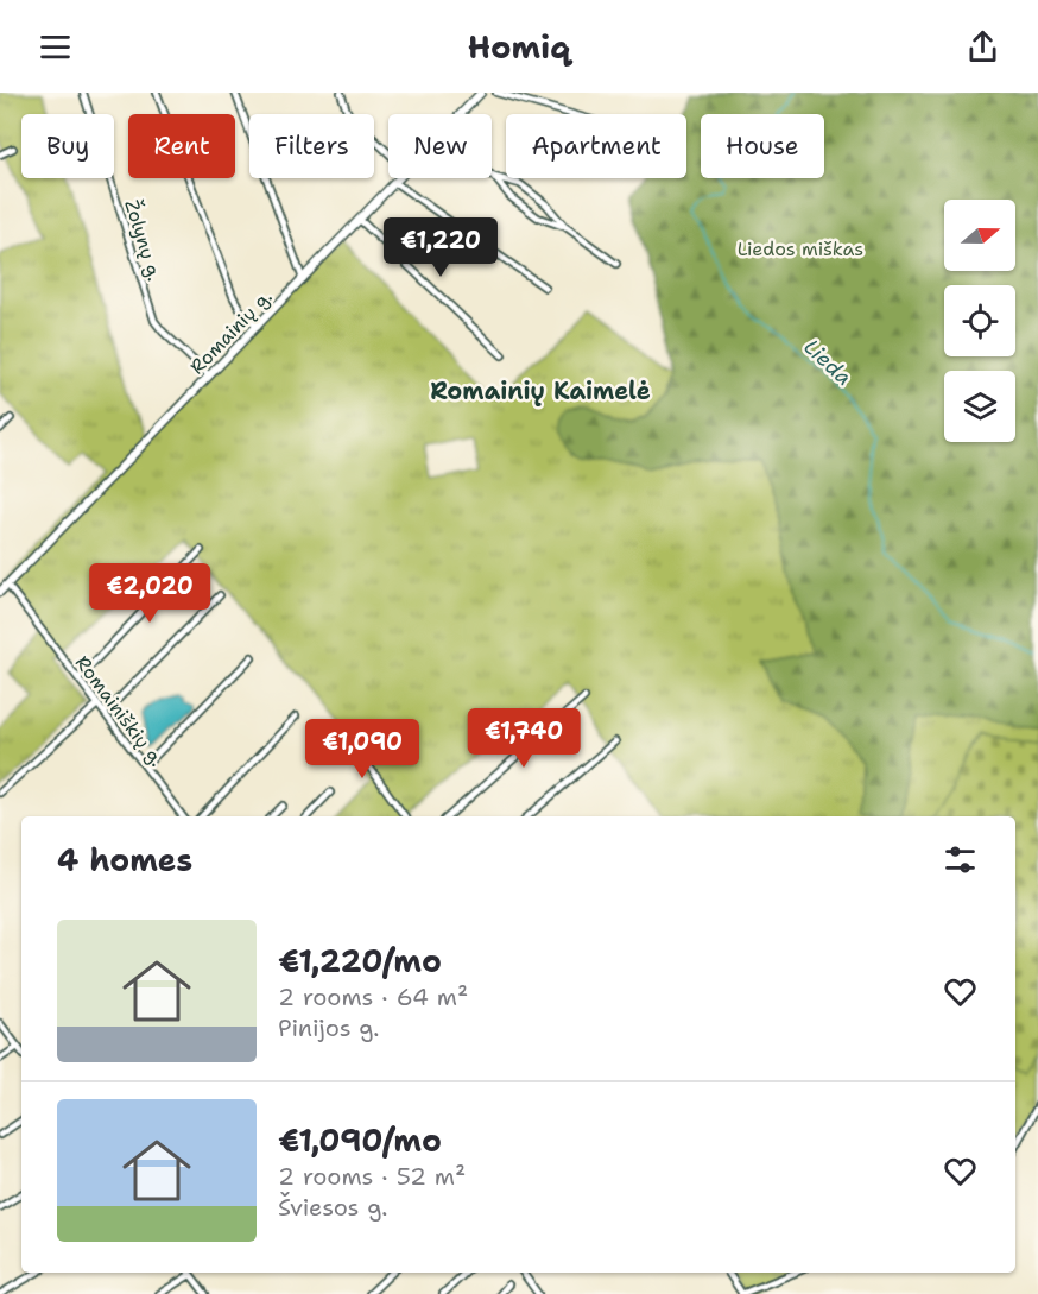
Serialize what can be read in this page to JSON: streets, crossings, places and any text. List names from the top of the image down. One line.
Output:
{"streets":{"main road":["Romainių g."],"street":["Žolynų g.","Romainiškių g."]},"crossings":[["Žolynų g.","Romainių g."],["Romainių g.","Romainiškių g."]],"districts":["Romainių Kaimelė"],"water":["Lieda"],"parks":["Liedos miškas"],"north":"right","page":{"header":"Homiq","chip":["Buy","Rent","Filters","New","Apartment","House"],"price":["€1,220","€2,020","€1,740","€1,090"],"heading":"4 homes","list":[{"name":"€1,220/mo","note":"2 rooms · 64 m² · Pinijos g."},{"name":"€1,090/mo","note":"2 rooms · 52 m² · Šviesos g."}]}}
